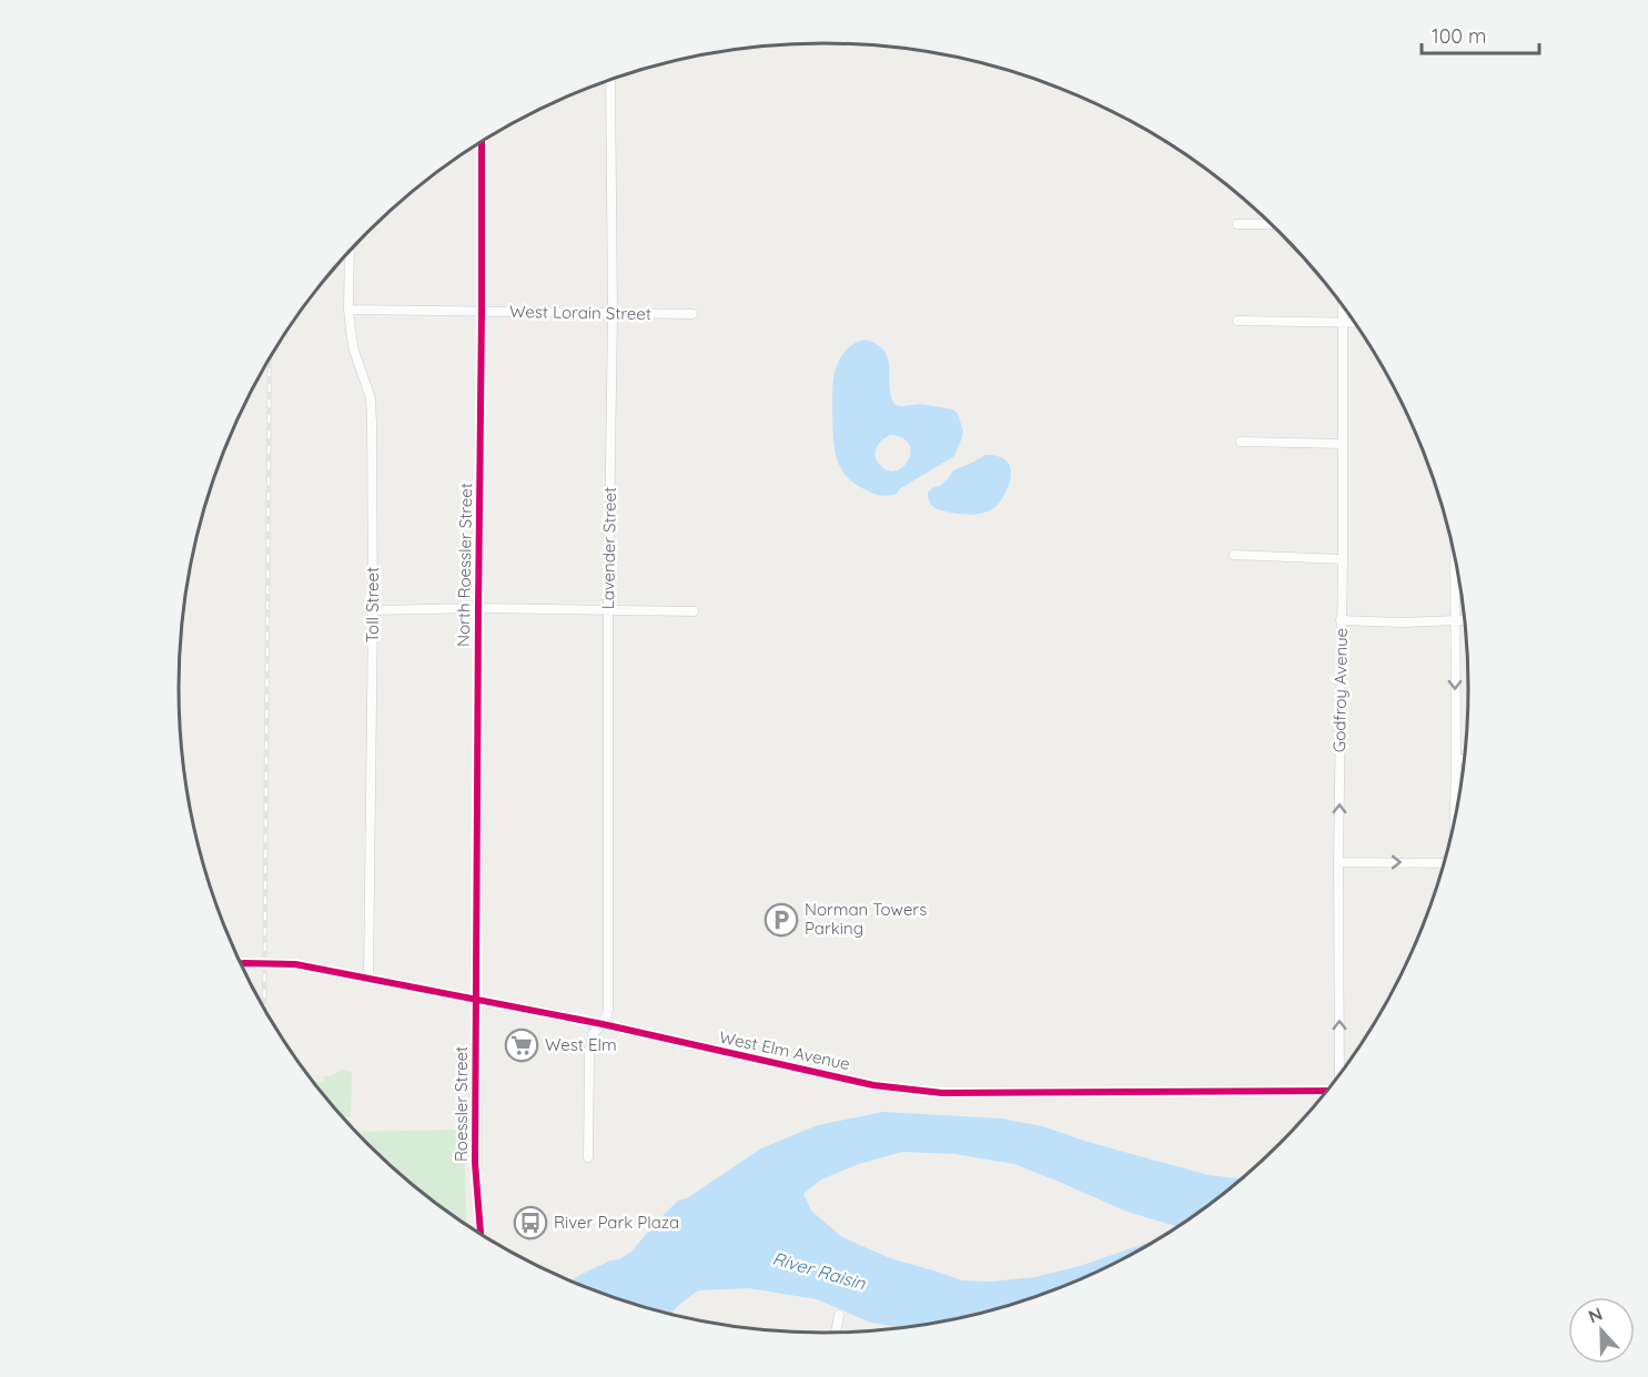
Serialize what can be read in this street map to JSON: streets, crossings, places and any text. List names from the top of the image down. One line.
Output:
{"streets":{"street":["West Lorain Street","Lavender Street","North Roessler Street","Toll Street","Godfroy Avenue","West Elm Avenue","Roessler Street"]},"crossings":[["West Lorain Street","Lavender Street"],["West Lorain Street","North Roessler Street"],["West Lorain Street","Toll Street"],["Lavender Street","West Elm Avenue"],["North Roessler Street","West Elm Avenue"],["North Roessler Street","Roessler Street"],["Toll Street","West Elm Avenue"],["West Elm Avenue","Roessler Street"]],"one_way":["Godfroy Avenue"],"water":["River Raisin"],"places":{"parking":["Norman Towers Parking"],"supermarket":["West Elm"],"bus stop":["River Park Plaza"]},"scale_bar":"100 m","north":"top"}
